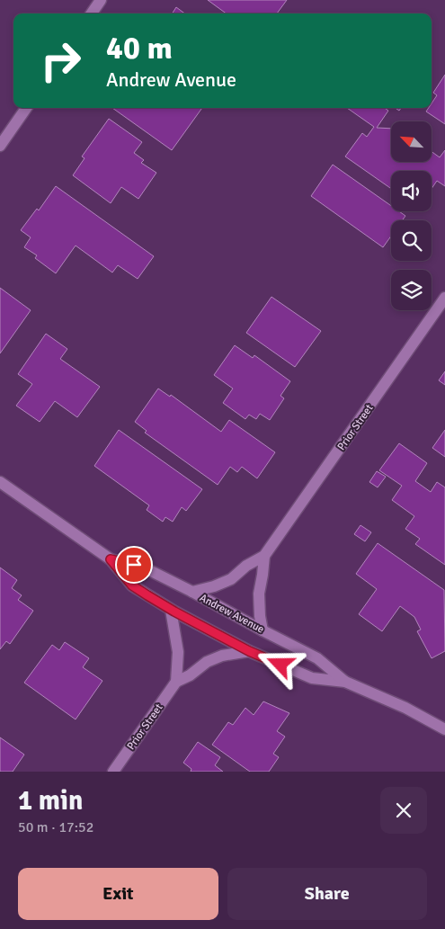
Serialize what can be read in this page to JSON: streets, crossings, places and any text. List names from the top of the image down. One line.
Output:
{"streets":{"street":["Prior Street","Andrew Avenue"]},"crossings":[["Prior Street","Andrew Avenue"]],"north":"top left","page":{"turn":["40 m","Andrew Avenue"],"heading":["1 min","50 m · 17:52"],"buttons":["Exit","Share"]}}
